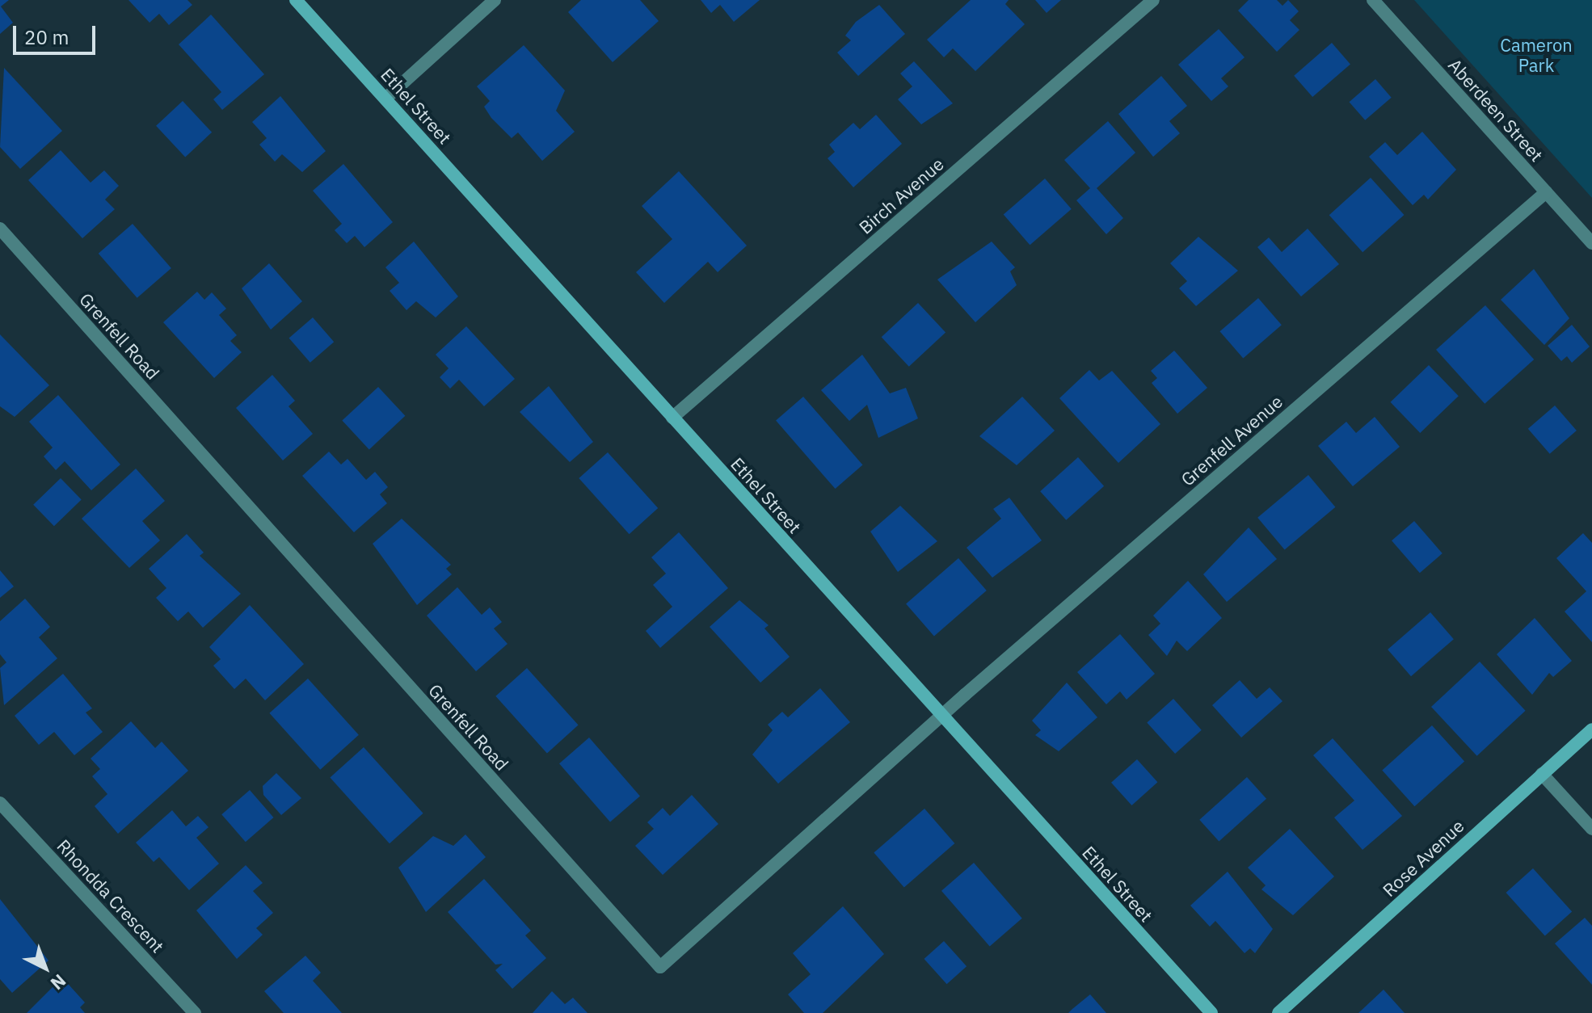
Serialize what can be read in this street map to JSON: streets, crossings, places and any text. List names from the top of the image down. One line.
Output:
{"streets":{"street":["Ethel Street","Aberdeen Street","Birch Avenue","Grenfell Road","Grenfell Avenue","Rose Avenue","Rhondda Crescent"]},"crossings":[["Ethel Street","Birch Avenue"],["Ethel Street","Grenfell Road"],["Ethel Street","Grenfell Avenue"],["Aberdeen Street","Grenfell Avenue"],["Grenfell Road","Grenfell Avenue"]],"parks":["Cameron Park"],"scale_bar":"20 m","north":"bottom right"}
